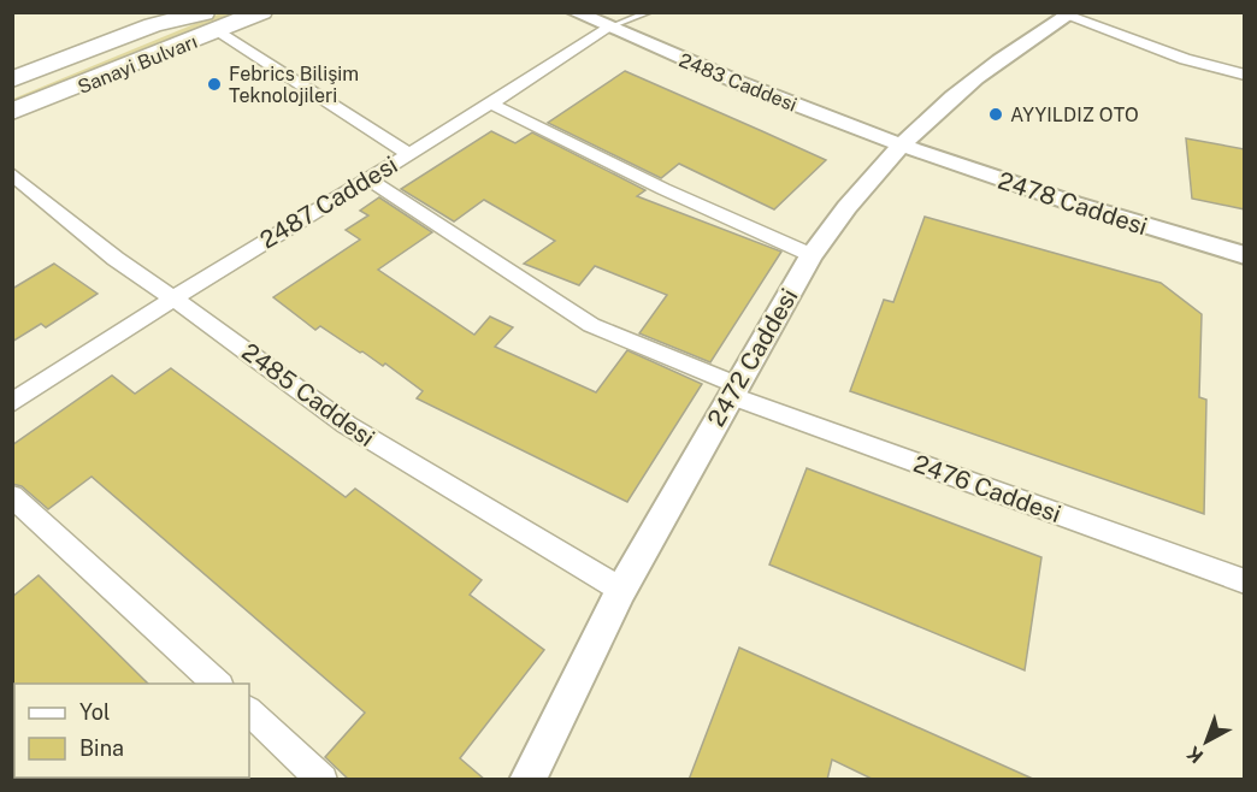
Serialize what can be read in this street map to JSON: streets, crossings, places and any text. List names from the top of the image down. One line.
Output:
{"streets":{"main road":["Sanayi Bulvarı"],"street":["2483 Caddesi","2487 Caddesi","2478 Caddesi","2472 Caddesi","2485 Caddesi","2476 Caddesi"]},"crossings":[["2483 Caddesi","2487 Caddesi"],["2483 Caddesi","2478 Caddesi"],["2483 Caddesi","2472 Caddesi"],["2487 Caddesi","2485 Caddesi"],["2487 Caddesi","2476 Caddesi"],["2478 Caddesi","2472 Caddesi"],["2472 Caddesi","2485 Caddesi"],["2472 Caddesi","2476 Caddesi"]],"places":["Febrics Bilişim Teknolojileri","AYYILDIZ OTO"],"legend":["Yol","Bina"],"north":"bottom left"}
